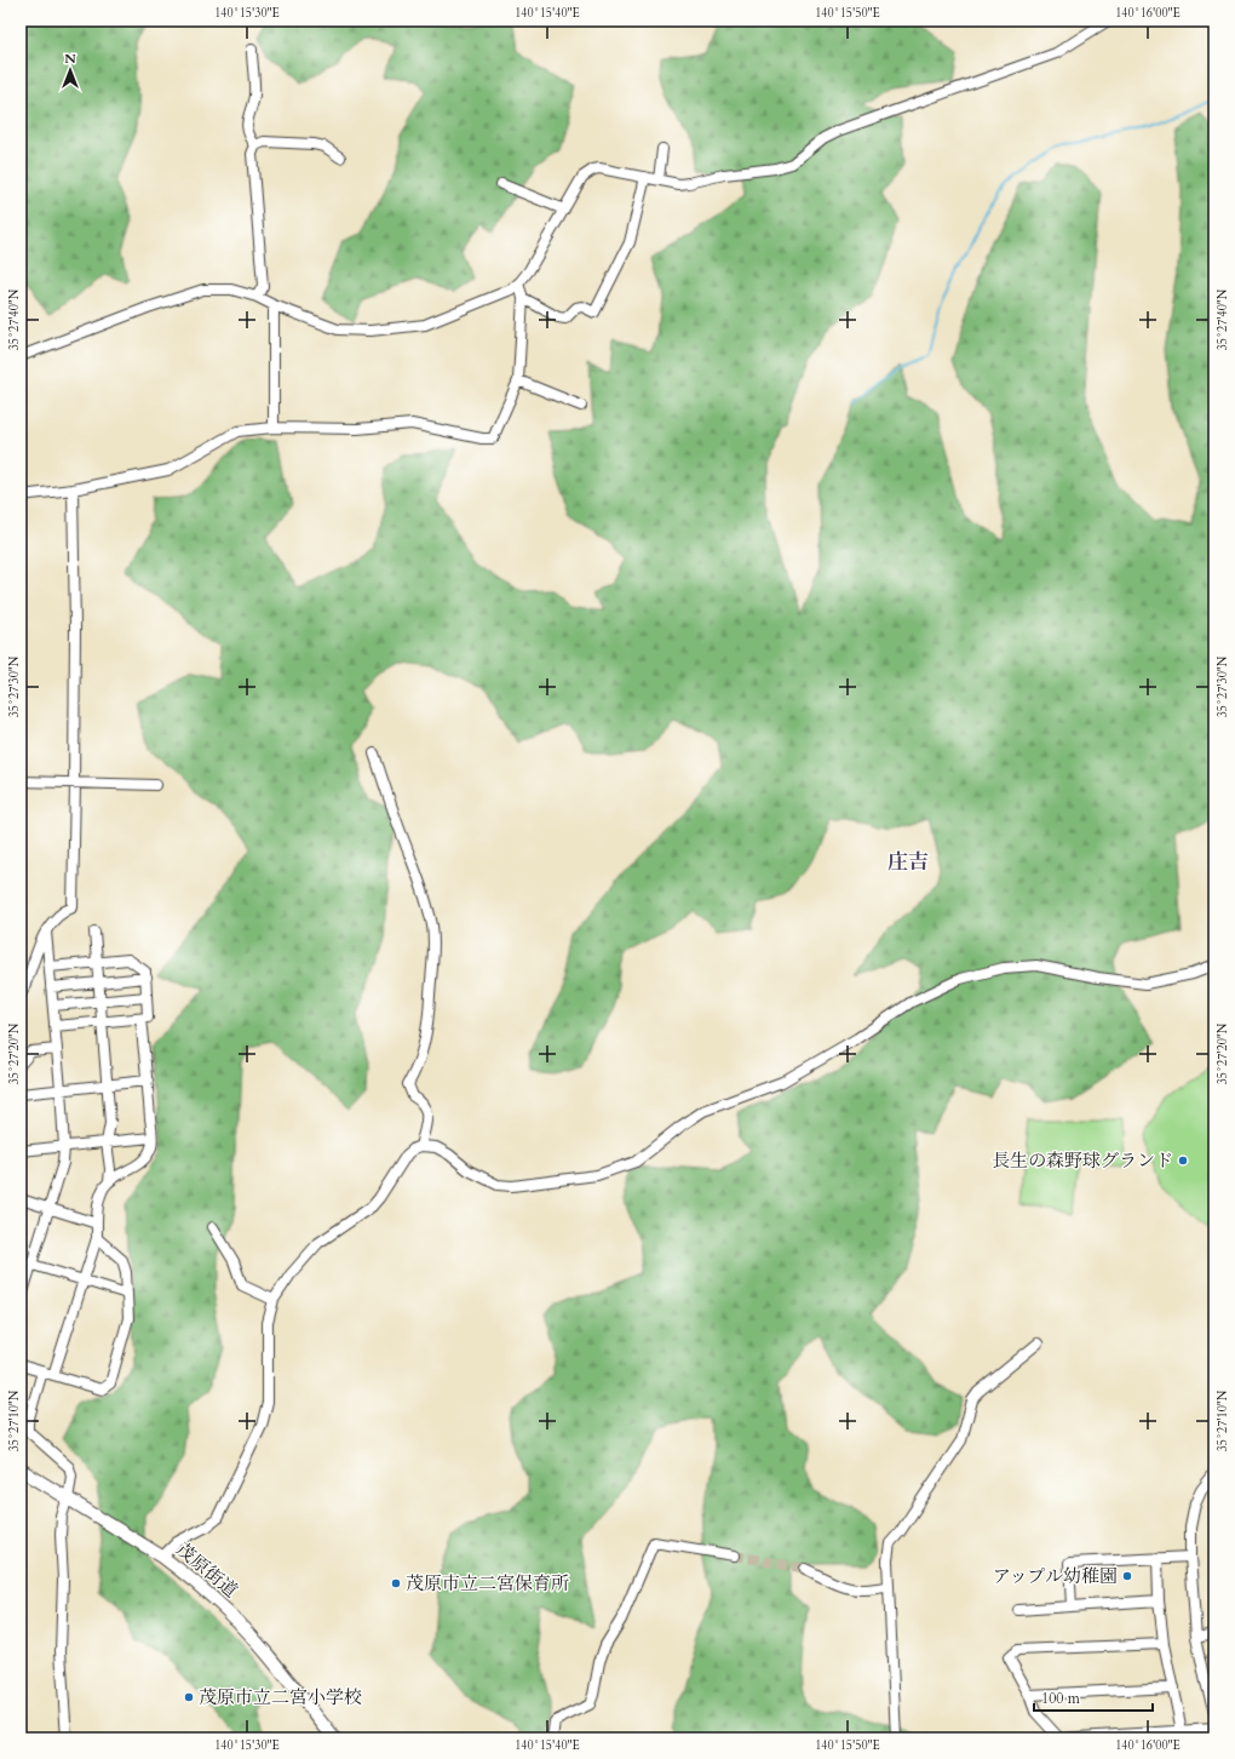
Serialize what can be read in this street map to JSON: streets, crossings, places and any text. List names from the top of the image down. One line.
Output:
{"streets":{"main road":["茂原街道"]},"districts":["庄吉"],"places":["長生の森野球グランド","アップル幼稚園","茂原市立二宮保育所","茂原市立二宮小学校"],"scale_bar":"100 m","north":"top","coordinates":["140°15'30\"E","140°15'40\"E","140°15'50\"E","140°16'00\"E","35°27'40\"N","35°27'30\"N","35°27'20\"N","35°27'10\"N"]}
